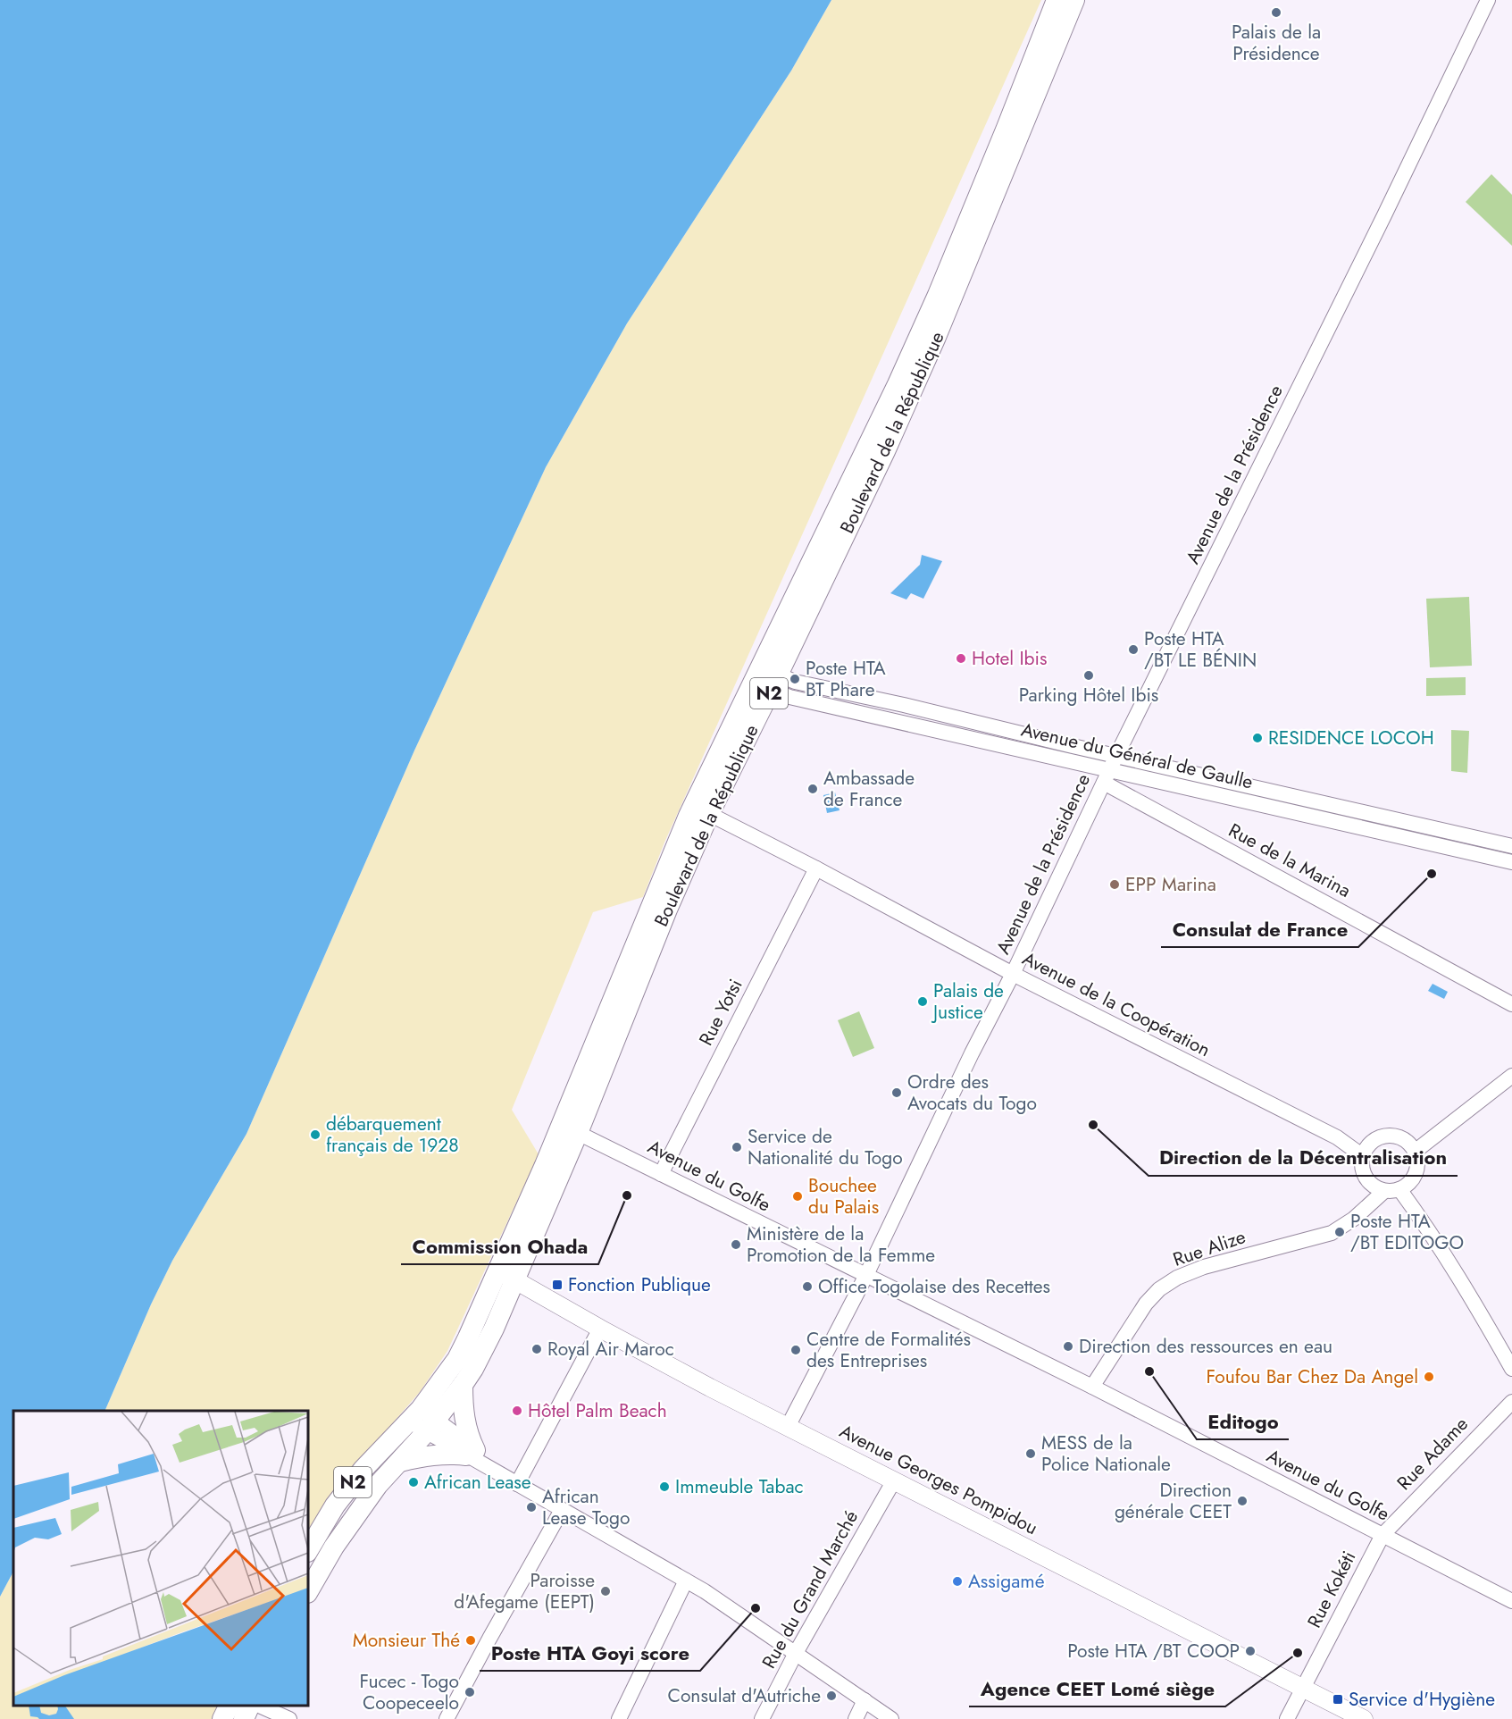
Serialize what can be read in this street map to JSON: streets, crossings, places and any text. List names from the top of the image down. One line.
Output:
{"streets":{"highway":["Boulevard de la République","N2"],"main road":["Avenue Georges Pompidou"],"street":["Avenue de la Présidence","Avenue du Général de Gaulle","Rue de la Marina","Avenue de la Coopération","Rue Yotsi","Avenue du Golfe","Rue Alize","Rue Adame","Rue du Grand Marché","Rue Kokéti"]},"crossings":[["Boulevard de la République","Avenue du Général de Gaulle"],["Boulevard de la République","Avenue de la Coopération"],["Boulevard de la République","Avenue du Golfe"],["Boulevard de la République","Avenue Georges Pompidou"],["Avenue de la Présidence","Avenue du Général de Gaulle"],["Avenue de la Présidence","Rue de la Marina"],["Avenue de la Présidence","Avenue de la Coopération"],["Avenue de la Présidence","Avenue du Golfe"],["Avenue de la Présidence","Avenue Georges Pompidou"],["Avenue du Général de Gaulle","Rue de la Marina"],["Avenue de la Coopération","Rue Yotsi"],["Avenue de la Coopération","Rue Alize"],["Rue Yotsi","Avenue du Golfe"],["Avenue du Golfe","Rue Alize"],["Avenue du Golfe","Rue Adame"],["Avenue du Golfe","Rue Kokéti"],["Rue Adame","Rue Kokéti"],["Avenue Georges Pompidou","Rue du Grand Marché"],["Avenue Georges Pompidou","Rue Kokéti"]],"places":{"other":["Palais de la Présidence","Poste HTA /BT LE BÉNIN","Hotel Ibis","Parking Hôtel Ibis","Poste HTA BT Phare","RESIDENCE LOCOH","Ambassade de France","Consulat de France","EPP Marina","Palais de Justice","Ordre des Avocats du Togo","Direction de la Décentralisation","débarquement français de 1928","Service de Nationalité du Togo","Commission Ohada","Bouchee du Palais","Poste HTA /BT EDITOGO","Ministère de la Promotion de la Femme","Office Togolaise des Recettes","Direction des ressources en eau","Royal Air Maroc","Centre de Formalités des Entreprises","Editogo","Foufou Bar Chez Da Angel","Hôtel Palm Beach","MESS de la Police Nationale","African Lease","Immeuble Tabac","Direction générale CEET","African Lease Togo","Assigamé","Paroisse d'Afegame (EEPT)","Poste HTA Goyi score","Monsieur Thé","Poste HTA /BT COOP","Agence CEET Lomé siège","Fucec - Togo Coopeceelo","Consulat d'Autriche"],"transit":["Fonction Publique","Service d'Hygiène"]}}
